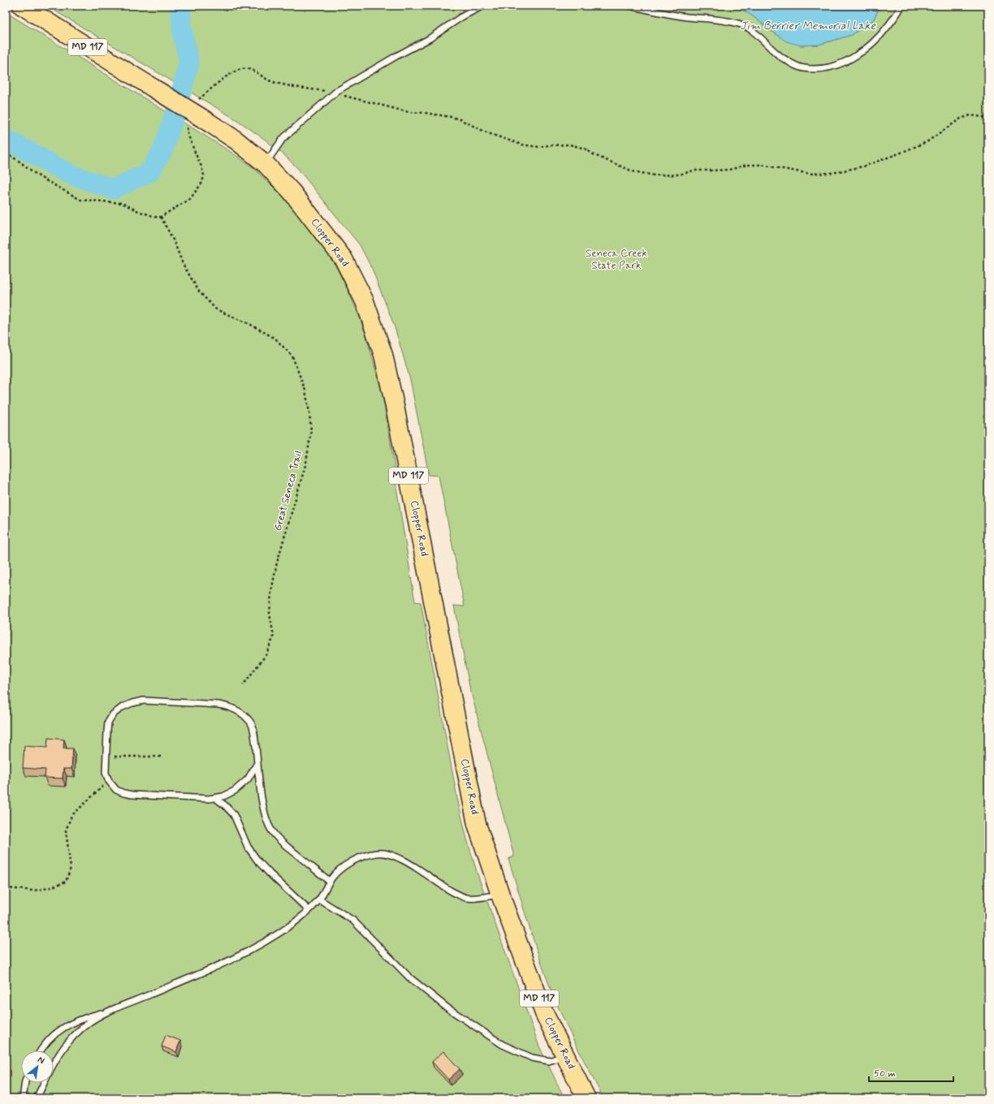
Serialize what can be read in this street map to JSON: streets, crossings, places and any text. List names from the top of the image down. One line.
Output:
{"streets":{"main road":["MD 117","Clopper Road"],"path":["Great Seneca Trail"]},"water":["Jim Berrier Memorial Lake"],"parks":["Seneca Creek State Park"],"scale_bar":"50 m","north":"top right"}
